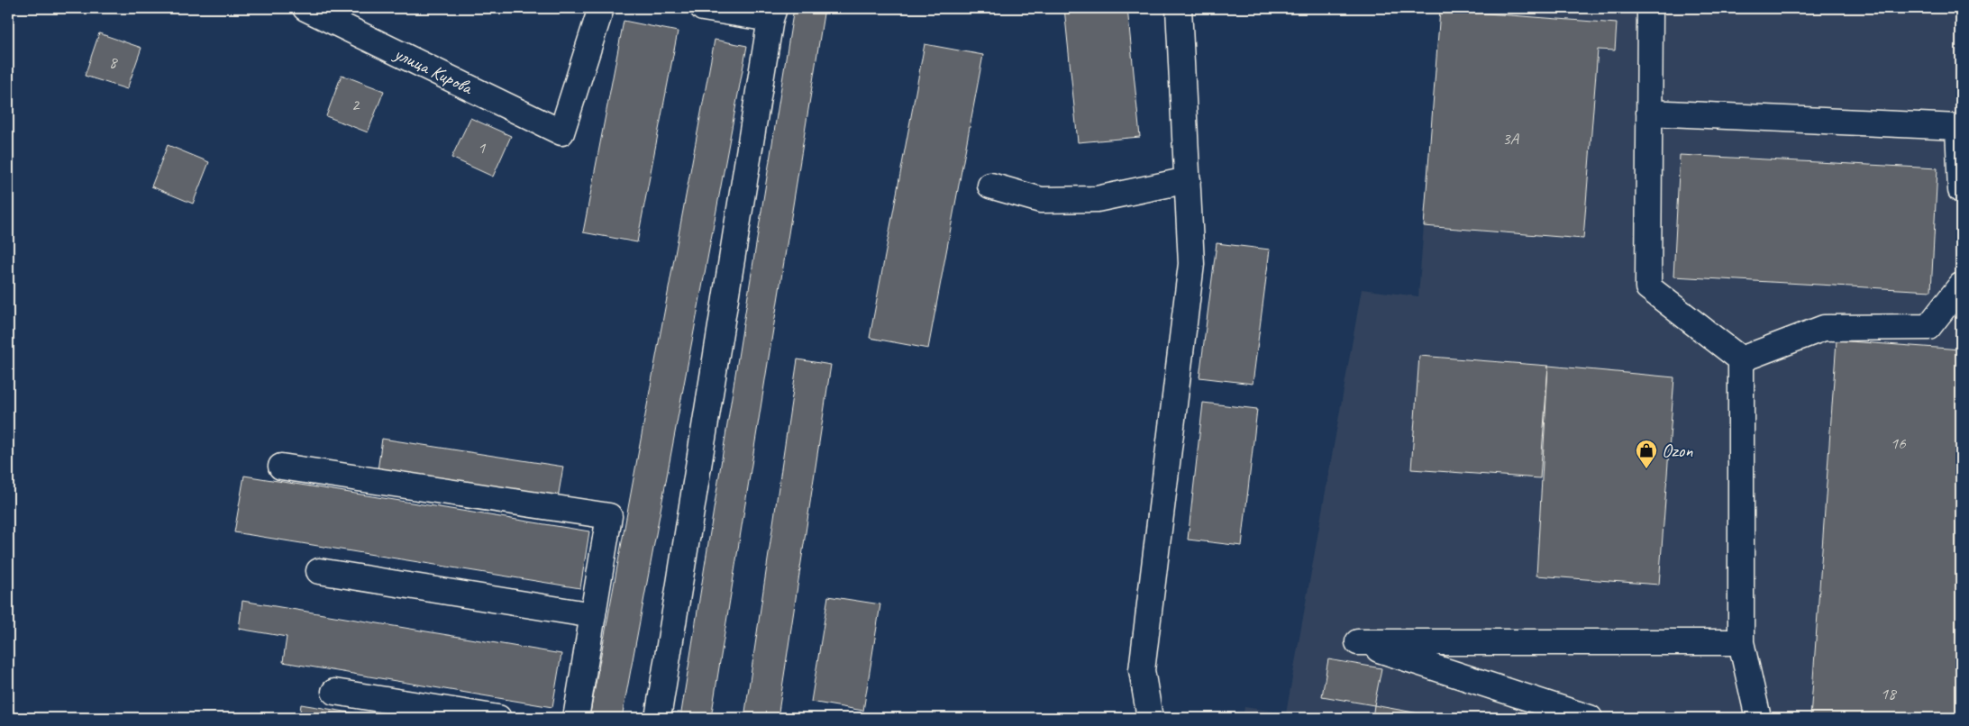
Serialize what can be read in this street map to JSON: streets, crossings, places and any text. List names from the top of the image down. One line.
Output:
{"streets":{"street":["улица Кирова"]},"places":{"shop":["Ozon"]},"house_numbers":["8","2","3А","1","16","18"]}
